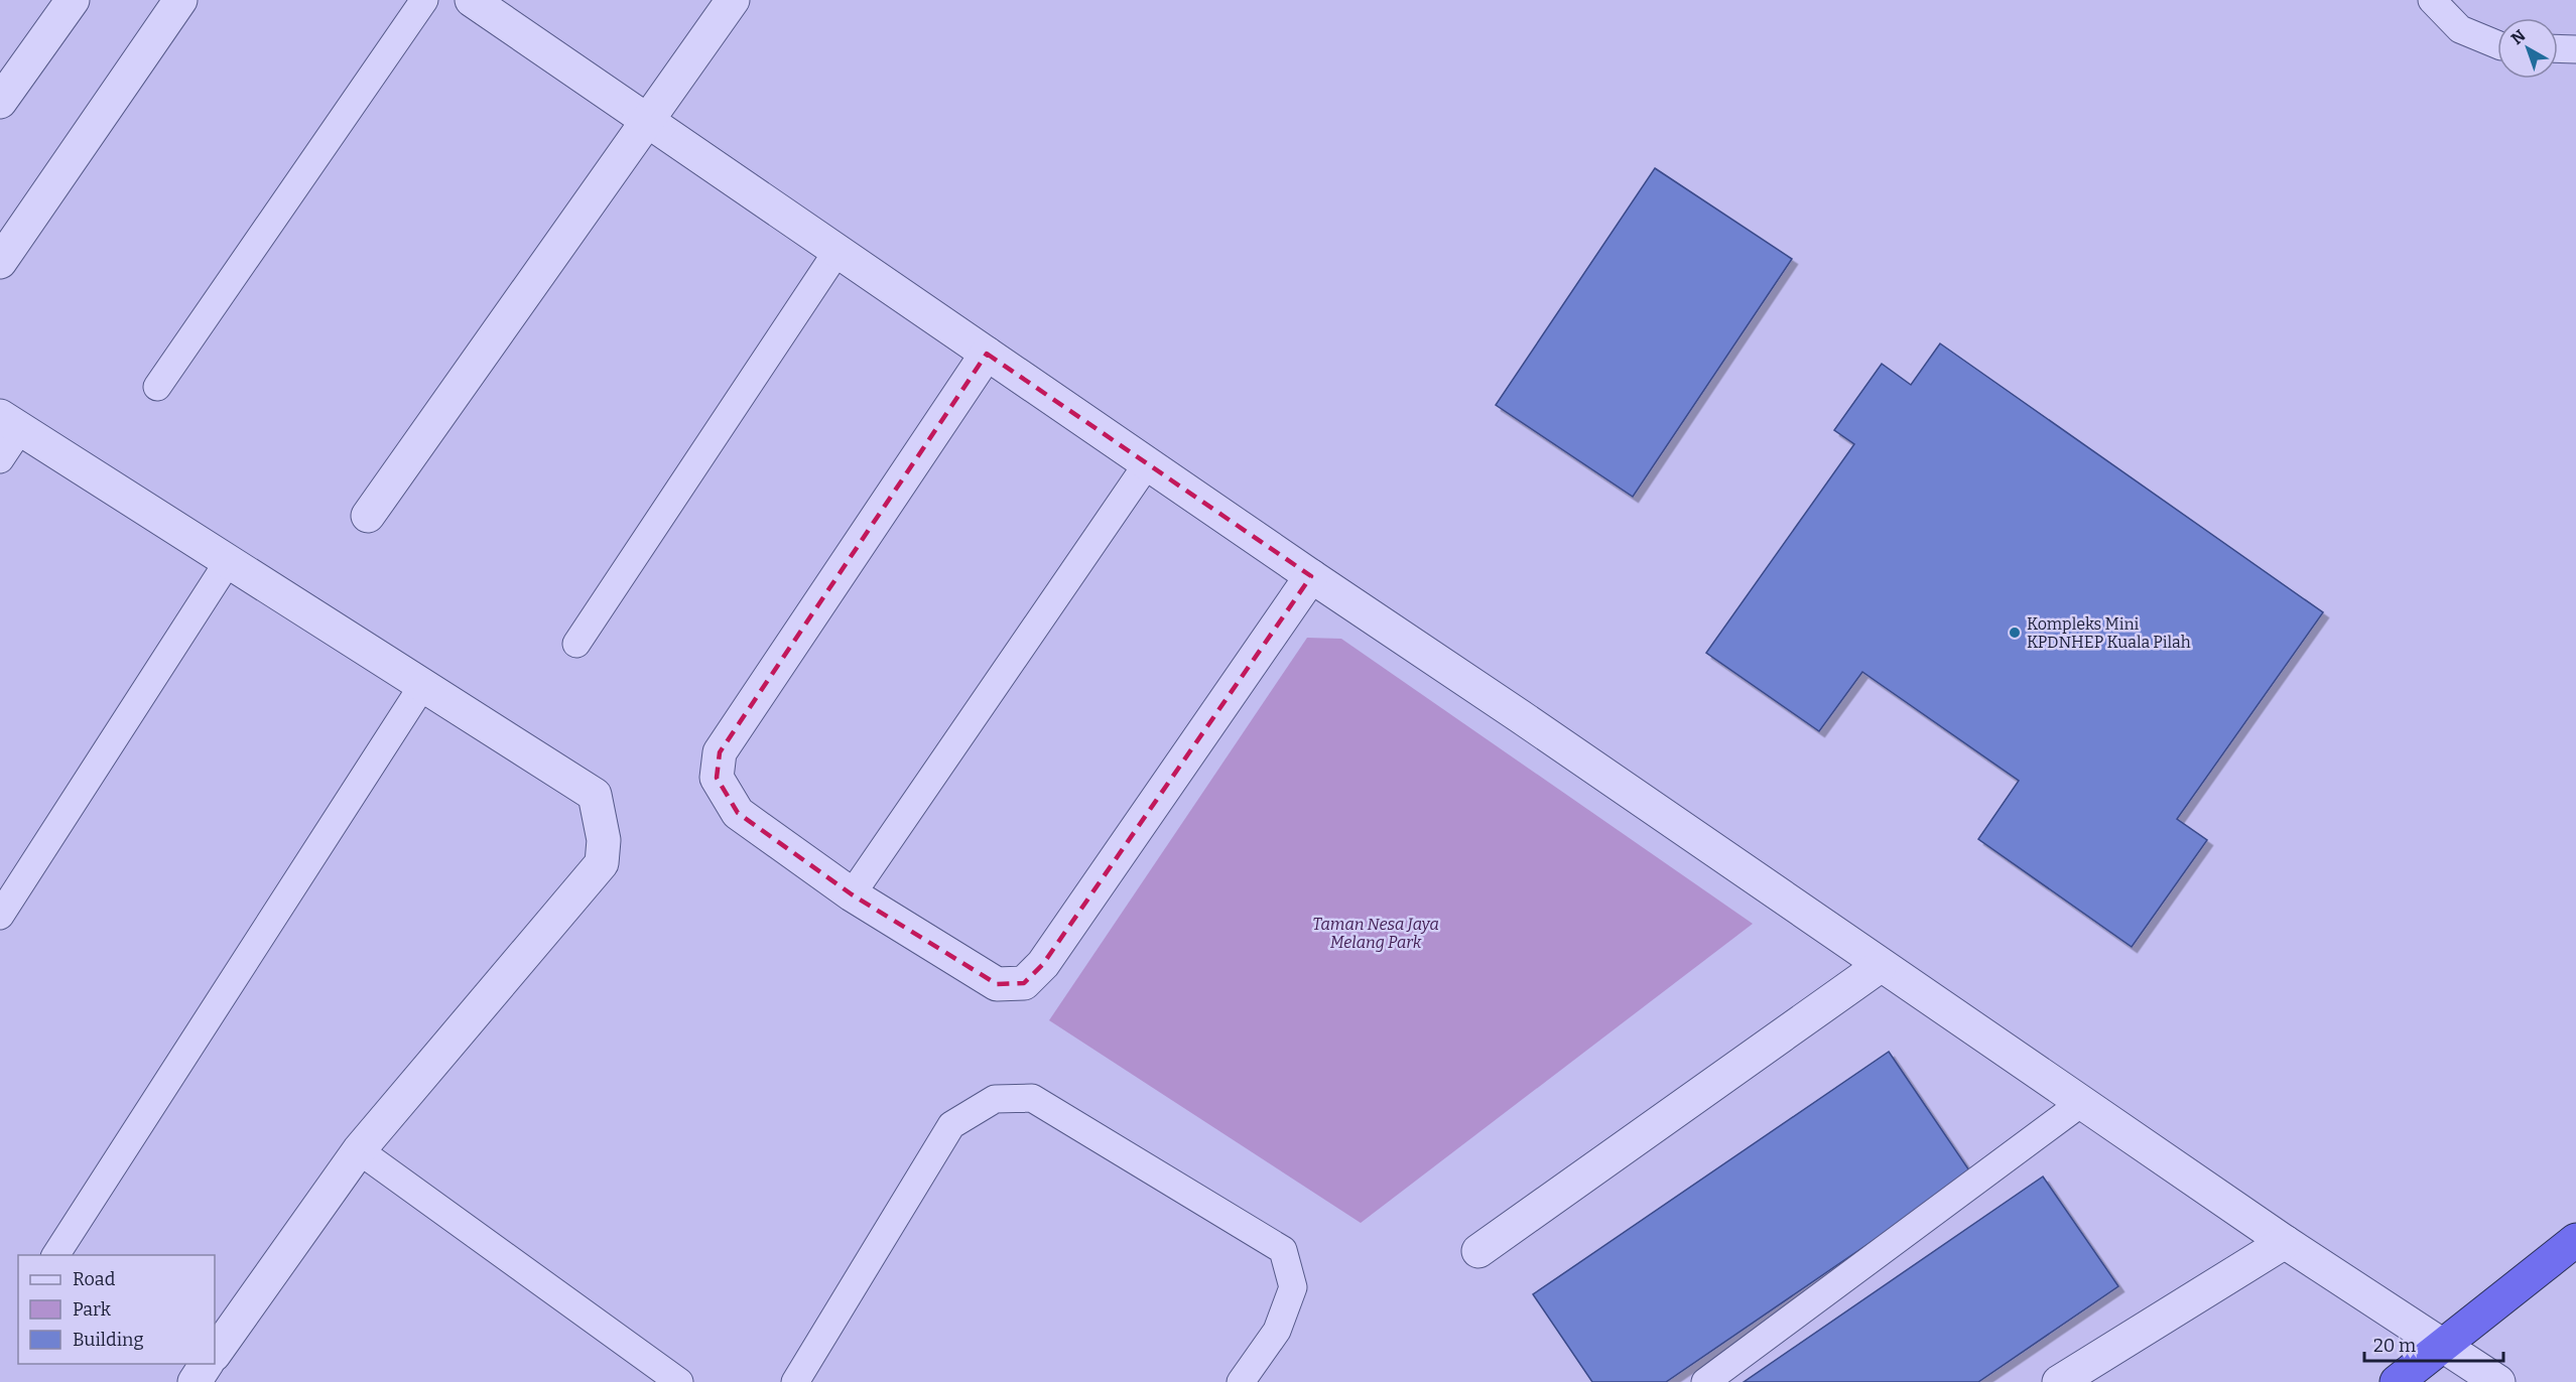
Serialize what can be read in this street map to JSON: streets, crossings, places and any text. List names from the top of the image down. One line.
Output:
{"parks":["Taman Nesa Jaya Melang Park"],"places":["Kompleks Mini KPDNHEP Kuala Pilah"],"legend":["Road","Park","Building"],"scale_bar":"20 m","north":"top left"}
